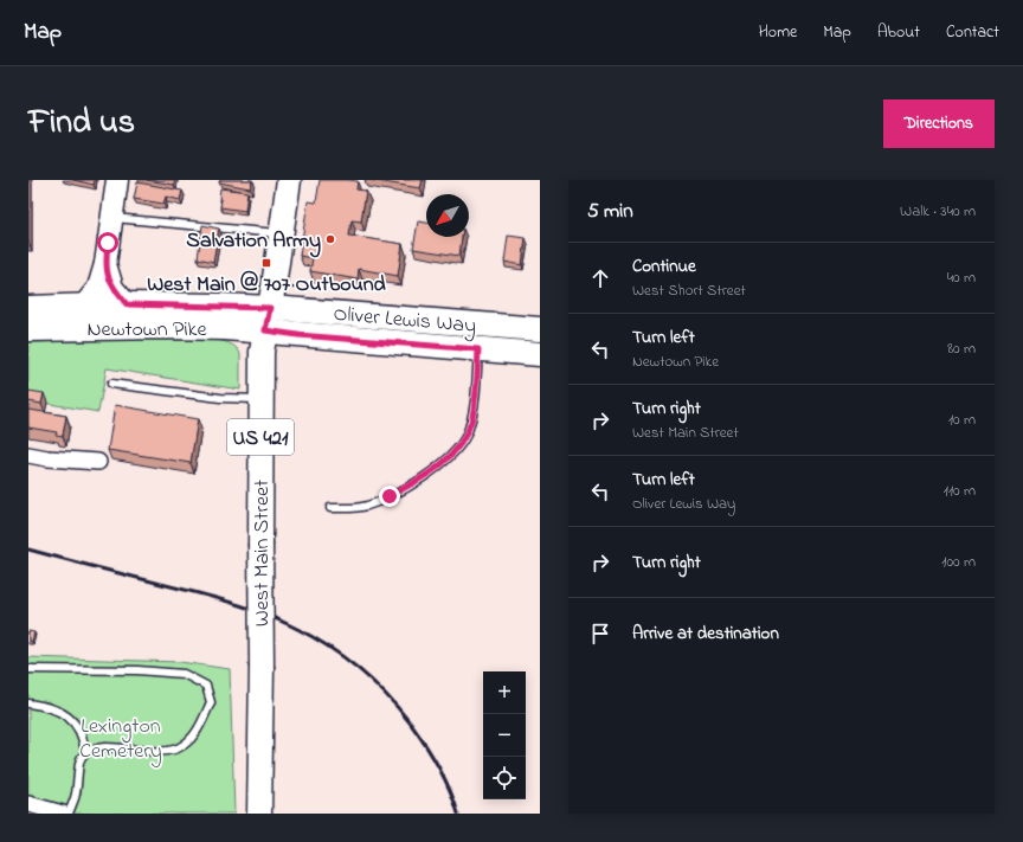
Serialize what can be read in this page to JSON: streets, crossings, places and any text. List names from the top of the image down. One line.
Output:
{"streets":{"main road":["Oliver Lewis Way","Newtown Pike","US 421","West Main Street"]},"crossings":[["Oliver Lewis Way","Newtown Pike"],["Oliver Lewis Way","West Main Street"],["Newtown Pike","West Main Street"]],"parks":["Lexington Cemetery"],"places":{"other":["Salvation Army"],"transit":["West Main @ 707 Outbound"]},"north":"bottom left","page":{"header":"Map","nav":["Home","Map","About","Contact"],"title":"Find us","buttons":"Directions","heading":["5 min","Walk · 340 m"],"list":[["Continue","West Short Street","40 m"],["Turn left","Newtown Pike","80 m"],["Turn right","West Main Street","10 m"],["Turn left","Oliver Lewis Way","110 m"],["Turn right","100 m"],"Arrive at destination"],"map_buttons":["+","−"]}}
